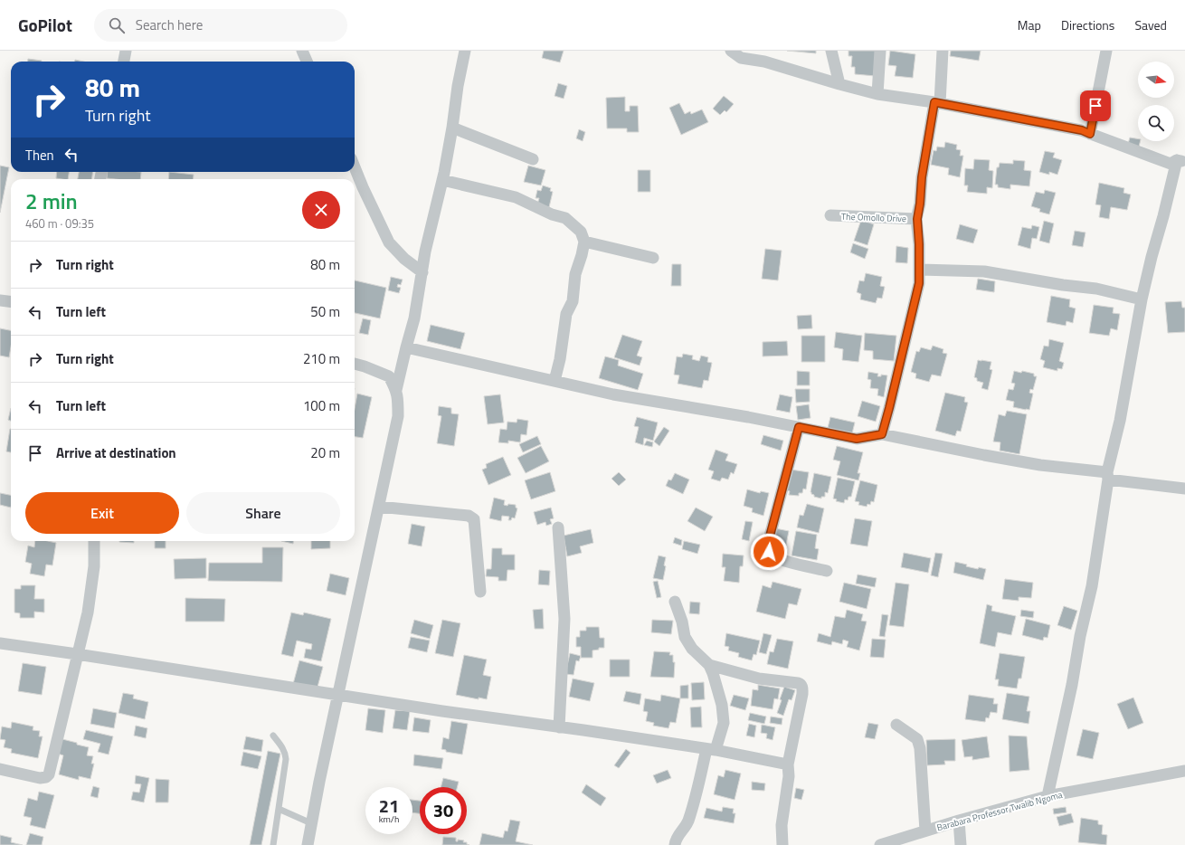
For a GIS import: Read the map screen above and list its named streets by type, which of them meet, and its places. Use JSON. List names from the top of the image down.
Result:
{
  "streets": {
    "street": ["The Omollo Drive", "Barabara Professor Twalib Ngoma"]
  },
  "north": "right",
  "page": {
    "header": "GoPilot",
    "search": "Search here",
    "nav": ["Map", "Directions", "Saved"],
    "turn": ["80 m", "Turn right"],
    "then": "Then",
    "heading": ["2 min", "460 m · 09:35"],
    "list": [
      {
        "name": "Turn right",
        "value": "80 m"
      },
      {
        "name": "Turn left",
        "value": "50 m"
      },
      {
        "name": "Turn right",
        "value": "210 m"
      },
      {
        "name": "Turn left",
        "value": "100 m"
      },
      {
        "name": "Arrive at destination",
        "value": "20 m"
      }
    ],
    "buttons": ["Exit", "Share"],
    "speed": "21 km/h",
    "limit": "30"
  }
}
